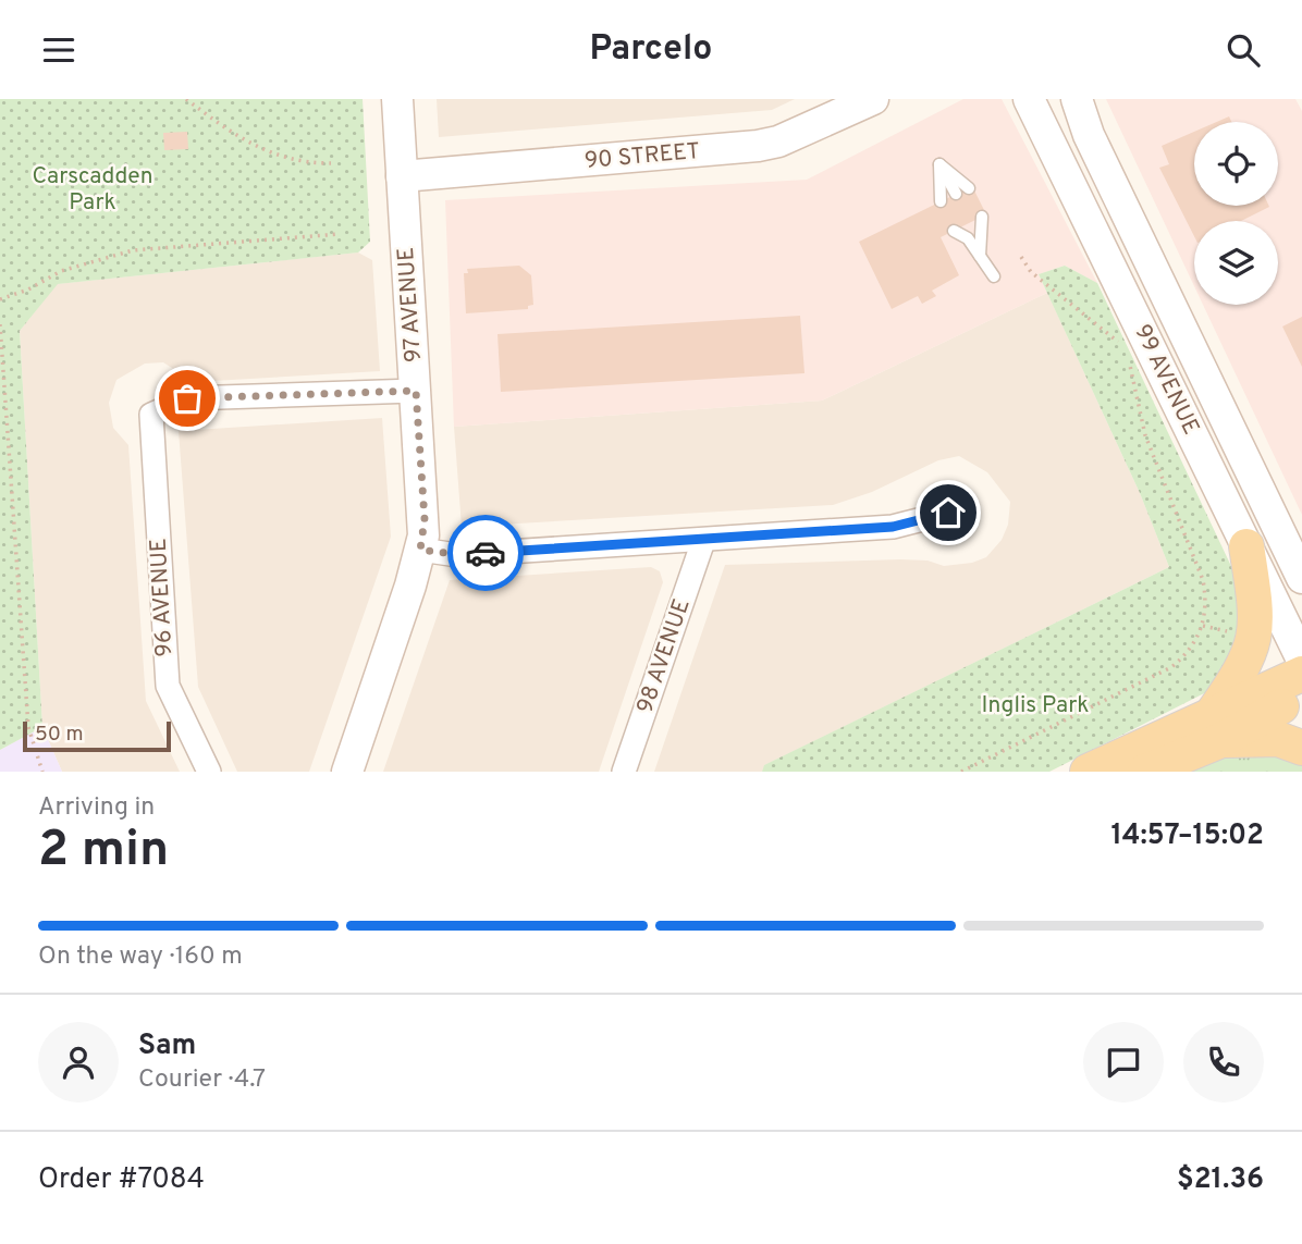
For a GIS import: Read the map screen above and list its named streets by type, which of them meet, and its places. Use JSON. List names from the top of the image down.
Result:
{
  "streets": {
    "street": [
      "90 STREET",
      "97 AVENUE",
      "99 AVENUE",
      "96 AVENUE",
      "98 AVENUE"
    ]
  },
  "crossings": [
    ["90 STREET", "97 AVENUE"],
    ["97 AVENUE", "96 AVENUE"]
  ],
  "parks": ["Carscadden Park", "Inglis Park"],
  "scale_bar": "50 m",
  "page": {
    "header": "Parcelo",
    "scale": "50 m",
    "heading": ["2 min", "Arriving in", "14:57–15:02"],
    "panel": [
      "Sam",
      "Courier · 4.7",
      "Order #7084",
      "$21.36"
    ],
    "bar": "On the way · 160 m"
  }
}
